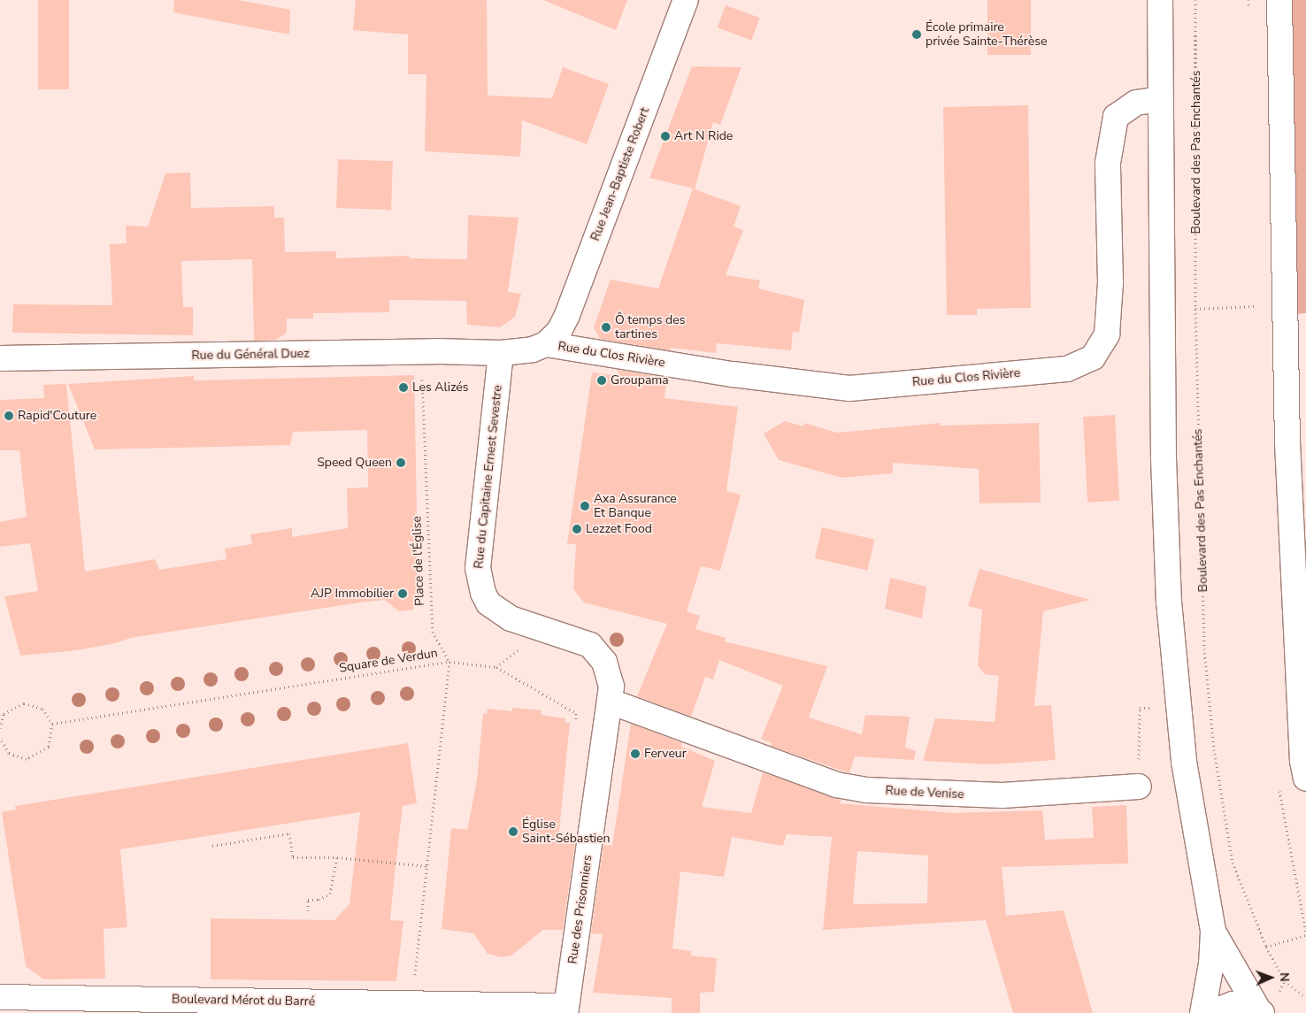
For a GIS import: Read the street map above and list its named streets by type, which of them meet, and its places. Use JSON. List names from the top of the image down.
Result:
{
  "streets": {
    "street": [
      "Rue Jean-Baptiste Robert",
      "Rue du Général Duez",
      "Rue du Clos Rivière",
      "Rue du Capitaine Ernest Sevestre",
      "Rue de Venise",
      "Rue des Prisonniers",
      "Boulevard Mérot du Barré"
    ],
    "path": ["Boulevard des Pas Enchantés", "Place de l'Église", "Square de Verdun"]
  },
  "crossings": [
    ["Rue Jean-Baptiste Robert", "Rue du Clos Rivière"],
    ["Rue du Général Duez", "Rue du Capitaine Ernest Sevestre"],
    ["Rue du Général Duez", "Place de l'Église"],
    ["Rue du Capitaine Ernest Sevestre", "Rue de Venise"],
    ["Rue du Capitaine Ernest Sevestre", "Rue des Prisonniers"],
    ["Place de l'Église", "Square de Verdun"],
    ["Rue de Venise", "Rue des Prisonniers"],
    ["Rue des Prisonniers", "Boulevard Mérot du Barré"]
  ],
  "places": [
    "École primaire privée Sainte-Thérèse",
    "Art N Ride",
    "Ô temps des tartines",
    "Groupama",
    "Les Alizés",
    "Rapid'Couture",
    "Speed Queen",
    "Axa Assurance Et Banque",
    "Lezzet Food",
    "AJP Immobilier",
    "Ferveur",
    "Église Saint-Sébastien"
  ],
  "north": "right"
}
